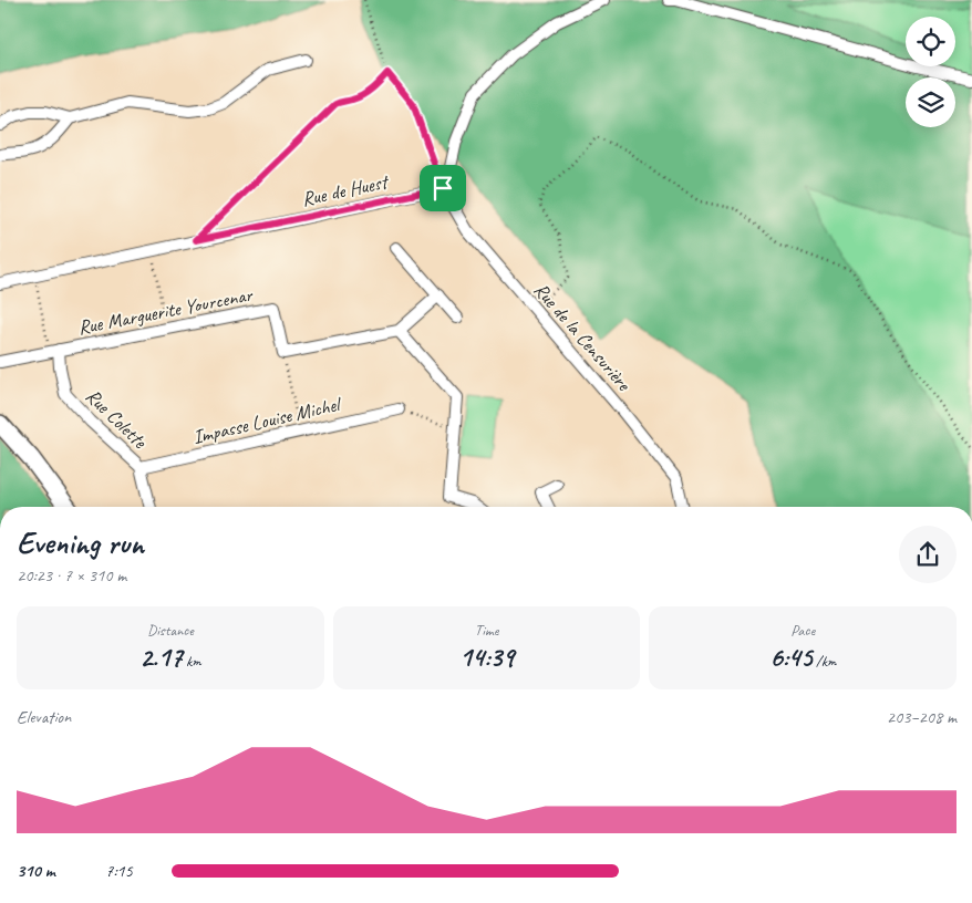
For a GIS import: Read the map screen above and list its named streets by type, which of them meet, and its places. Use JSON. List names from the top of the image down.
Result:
{
  "streets": {
    "street": [
      "Rue de Huest",
      "Rue Marguerite Yourcenar",
      "Rue de la Censurière",
      "Rue Colette",
      "Impasse Louise Michel"
    ]
  },
  "crossings": [
    ["Rue de Huest", "Rue de la Censurière"],
    ["Rue Marguerite Yourcenar", "Rue Colette"],
    ["Rue Colette", "Impasse Louise Michel"]
  ],
  "page": {
    "heading": ["Evening run", "20:23 · 7 × 310 m"],
    "stats": [
      ["Distance", "2.17 km"],
      ["Time", "14:39"],
      ["Pace", "6:45 /km"]
    ],
    "chart": ["Elevation", "203–208 m"],
    "list": [
      {
        "name": "310 m",
        "note": "7:15"
      }
    ]
  }
}
